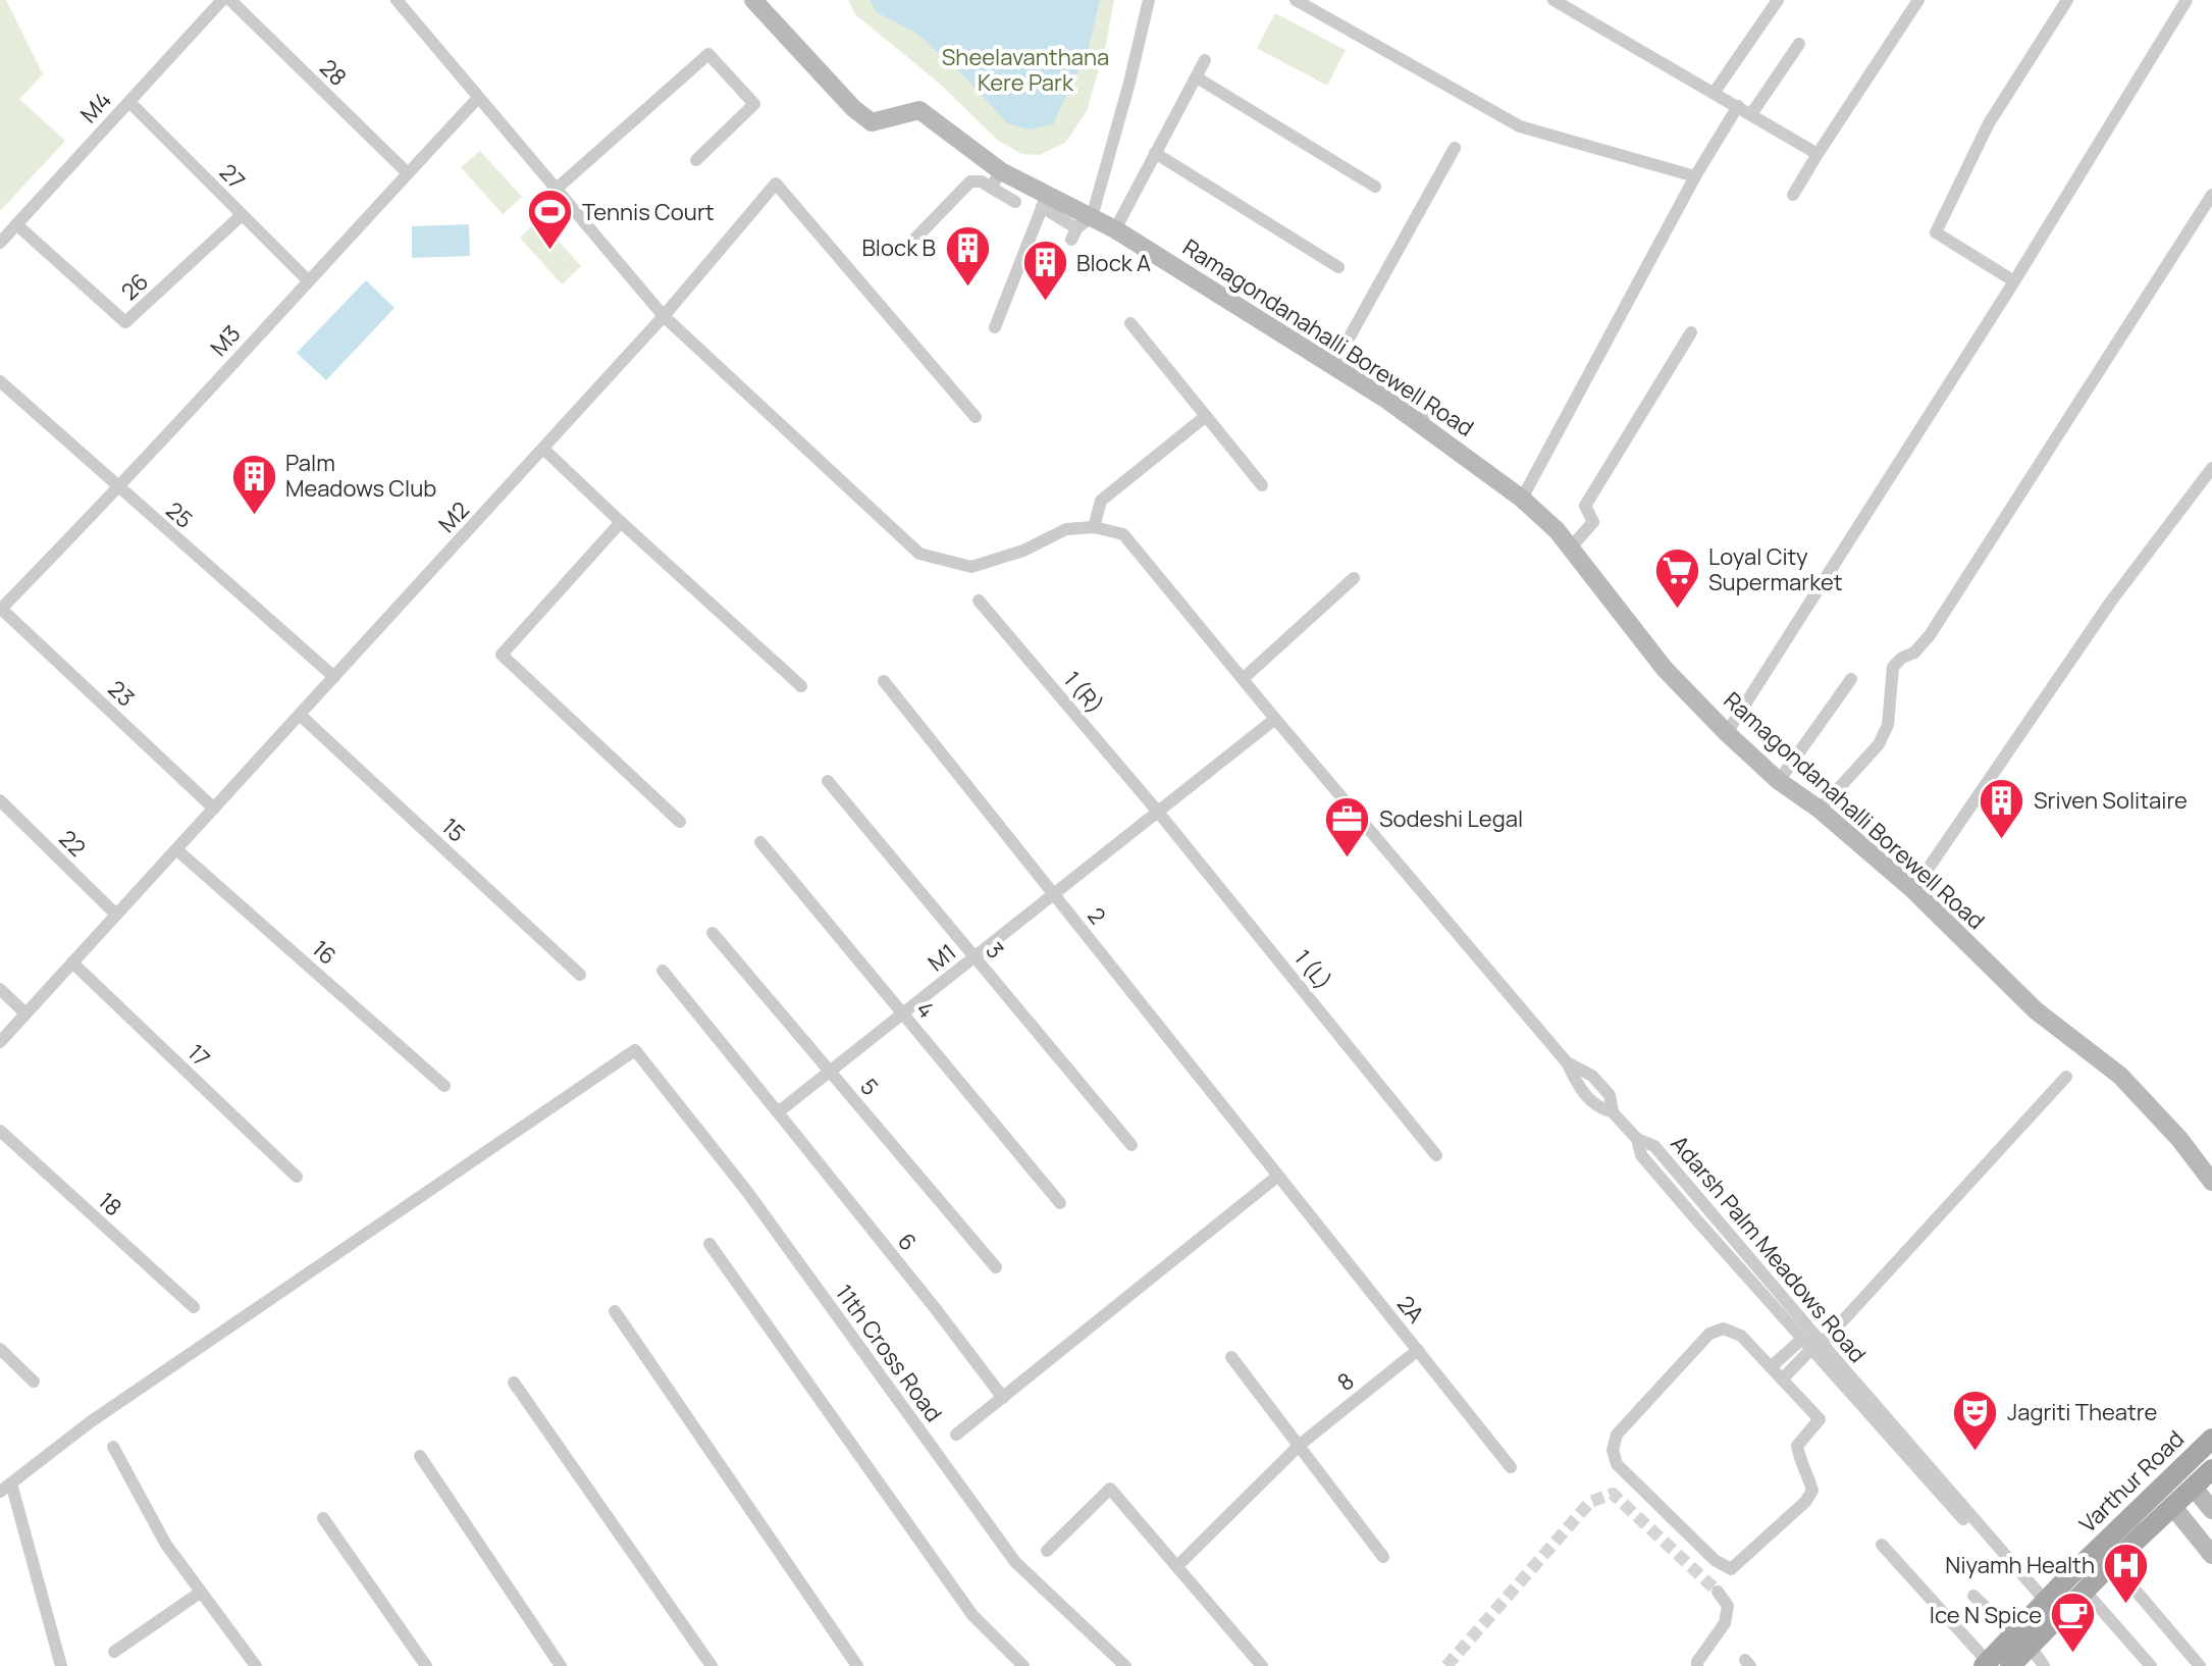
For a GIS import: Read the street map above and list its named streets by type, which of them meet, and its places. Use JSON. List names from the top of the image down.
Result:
{
  "streets": {
    "main road": ["Varthur Road"],
    "street": [
      "28",
      "M4",
      "27",
      "26",
      "Ramagondanahalli Borewell Road",
      "M3",
      "25",
      "M2",
      "1 (R)",
      "23",
      "15",
      "22",
      "2",
      "3",
      "16",
      "M1",
      "1 (L)",
      "4",
      "17",
      "5",
      "18",
      "6",
      "Adarsh Palm Meadows Road",
      "2A",
      "11th Cross Road",
      "8"
    ]
  },
  "crossings": [
    ["28", "M3"],
    ["M4", "27"],
    ["M4", "26"],
    ["27", "26"],
    ["27", "M3"],
    ["M3", "25"],
    ["M3", "23"],
    ["25", "M2"],
    ["M2", "23"],
    ["M2", "15"],
    ["M2", "22"],
    ["M2", "16"],
    ["M2", "17"],
    ["1 (R)", "M1"],
    ["1 (R)", "1 (L)"],
    ["2", "M1"],
    ["2", "2A"],
    ["3", "M1"],
    ["M1", "1 (L)"],
    ["M1", "4"],
    ["M1", "5"],
    ["M1", "6"],
    ["Adarsh Palm Meadows Road", "Varthur Road"],
    ["2A", "8"]
  ],
  "parks": ["Sheelavanthana Kere Park"],
  "places": {
    "sports": ["Tennis Court"],
    "building": [
      "Block B",
      "Block A",
      "Palm Meadows Club",
      "Sriven Solitaire"
    ],
    "supermarket": ["Loyal City Supermarket"],
    "office": ["Sodeshi Legal"],
    "theatre": ["Jagriti Theatre"],
    "hospital": ["Niyamh Health"],
    "cafe": ["Ice N Spice"]
  }
}
